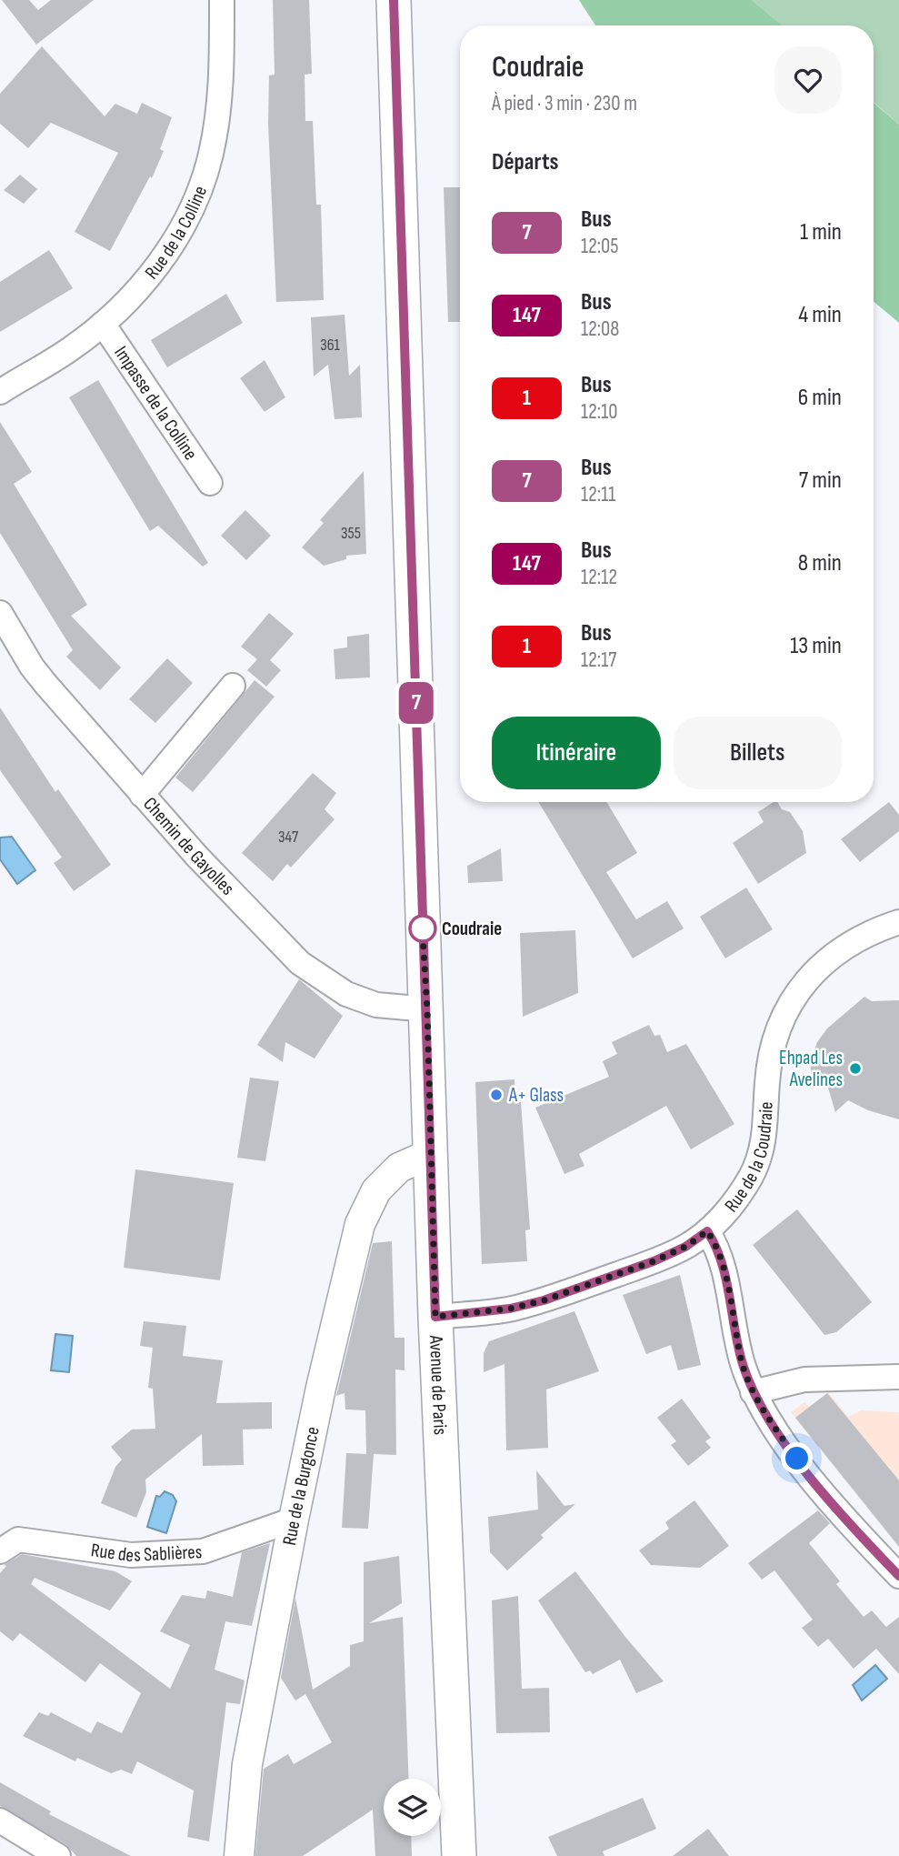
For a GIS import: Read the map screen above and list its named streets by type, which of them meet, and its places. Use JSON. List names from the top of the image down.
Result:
{
  "streets": {
    "main road": ["Avenue de Paris"],
    "street": [
      "Rue de la Colline",
      "Impasse de la Colline",
      "Chemin de Gayolles",
      "Rue de la Coudraie",
      "Rue de la Burgonce",
      "Rue des Sablières"
    ]
  },
  "crossings": [
    ["Rue de la Colline", "Impasse de la Colline"],
    ["Chemin de Gayolles", "Avenue de Paris"],
    ["Rue de la Coudraie", "Avenue de Paris"],
    ["Avenue de Paris", "Rue de la Burgonce"],
    ["Rue de la Burgonce", "Rue des Sablières"]
  ],
  "places": ["Coudraie", "Ehpad Les Avelines", "A+ Glass"],
  "lines": ["bus line 7"],
  "house_numbers": ["361", "355", "347"],
  "page": {
    "on_map": "7",
    "heading": [
      ["Coudraie", "À pied · 3 min · 230 m"],
      "Départs"
    ],
    "list": [
      {
        "mark": "7",
        "name": "Bus",
        "note": "12:05",
        "value": "1 min"
      },
      {
        "mark": "147",
        "name": "Bus",
        "note": "12:08",
        "value": "4 min"
      },
      {
        "mark": "1",
        "name": "Bus",
        "note": "12:10",
        "value": "6 min"
      },
      {
        "mark": "7",
        "name": "Bus",
        "note": "12:11",
        "value": "7 min"
      },
      {
        "mark": "147",
        "name": "Bus",
        "note": "12:12",
        "value": "8 min"
      },
      {
        "mark": "1",
        "name": "Bus",
        "note": "12:17",
        "value": "13 min"
      }
    ],
    "buttons": ["Itinéraire", "Billets"]
  }
}
